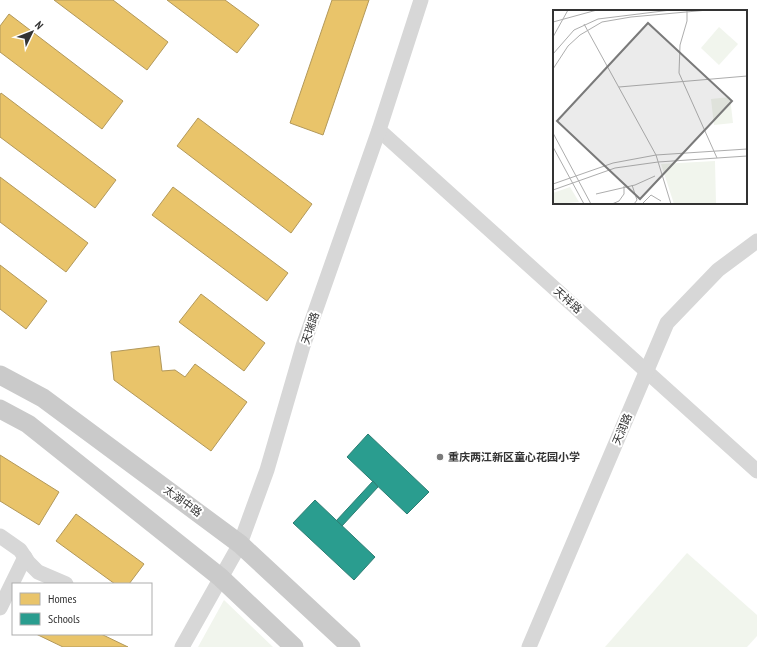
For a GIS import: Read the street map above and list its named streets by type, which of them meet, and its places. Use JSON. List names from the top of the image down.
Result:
{
  "streets": {
    "main road": ["太湖中路"],
    "street": ["天祥路", "天瑞路", "天润路"]
  },
  "crossings": [
    ["天祥路", "天瑞路"],
    ["天祥路", "天润路"],
    ["天瑞路", "太湖中路"]
  ],
  "places": ["重庆两江新区童心花园小学"],
  "legend": ["Homes", "Schools"],
  "north": "top right"
}
